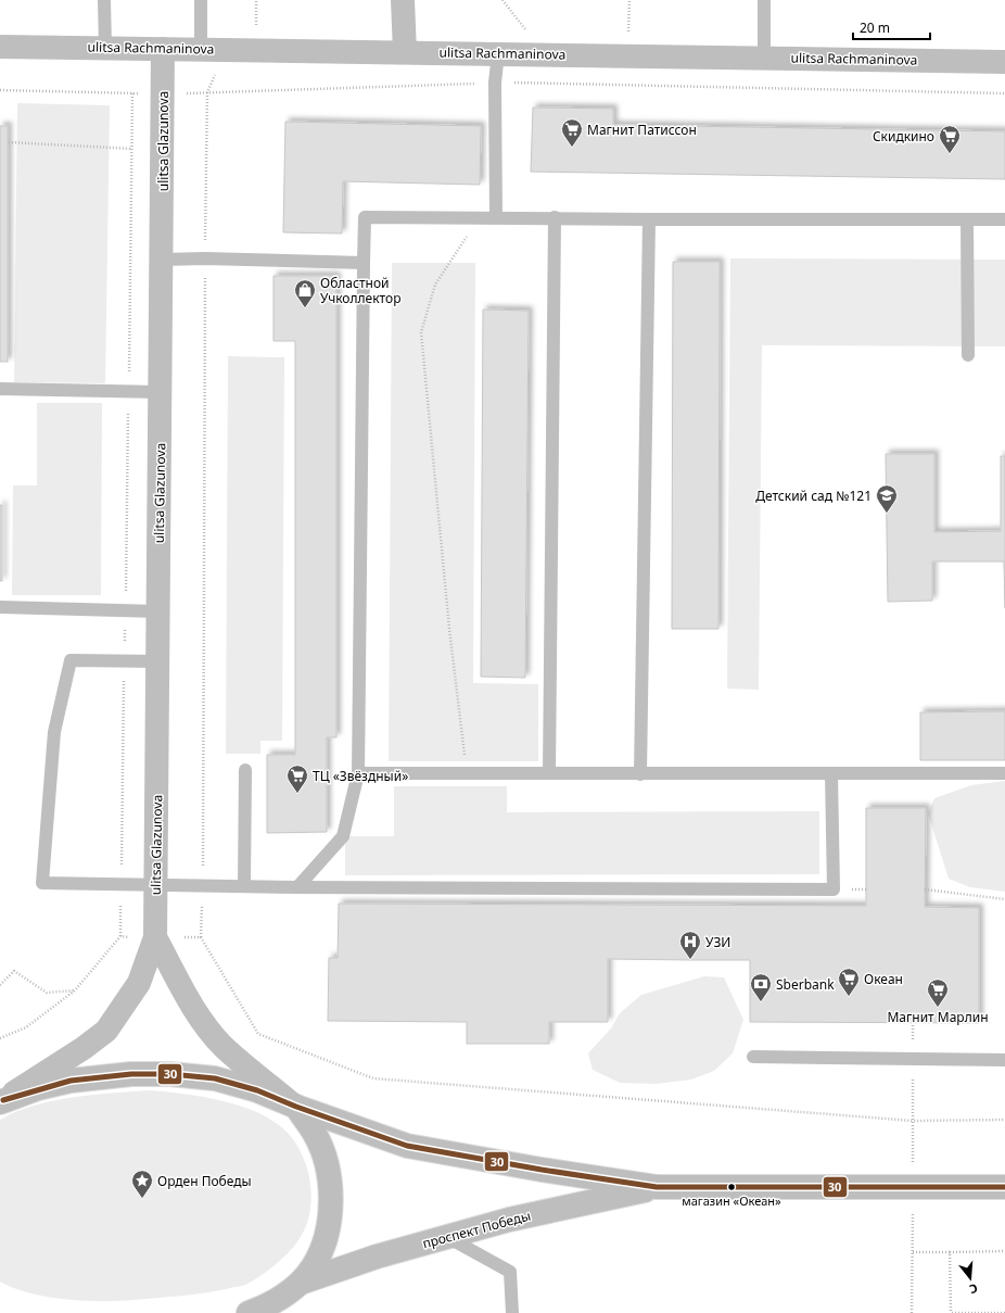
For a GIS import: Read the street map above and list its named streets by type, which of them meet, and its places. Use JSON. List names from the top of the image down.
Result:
{
  "streets": {
    "street": ["ulitsa Rachmaninova", "ulitsa Glazunova", "проспект Победы"]
  },
  "crossings": [
    ["ulitsa Rachmaninova", "ulitsa Glazunova"],
    ["ulitsa Glazunova", "проспект Победы"]
  ],
  "places": {
    "supermarket": [
      "Магнит Патиссон",
      "Скидкино",
      "ТЦ «Звёздный»",
      "Океан",
      "Магнит Марлин"
    ],
    "shop": ["Областной Учколлектор"],
    "school or university": ["Детский сад №121"],
    "hospital": ["УЗИ"],
    "bank": ["Sberbank"],
    "other": ["магазин «Океан»"],
    "place": ["Орден Победы"]
  },
  "lines": ["transit line 30"],
  "scale_bar": "20 m",
  "north": "bottom"
}
